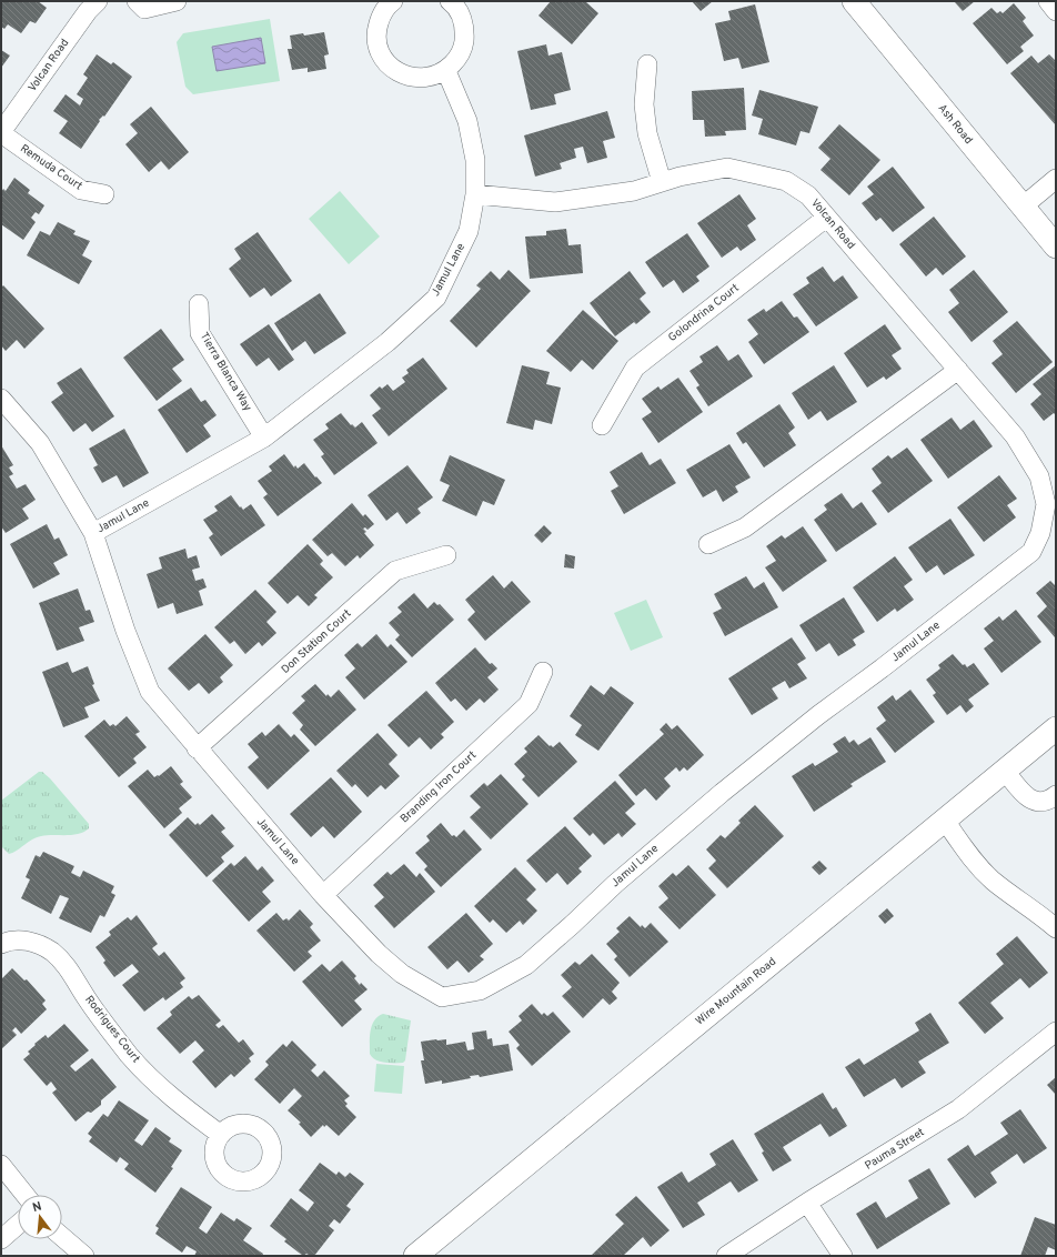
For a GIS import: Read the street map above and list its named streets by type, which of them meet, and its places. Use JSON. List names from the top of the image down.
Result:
{
  "streets": {
    "main road": ["Ash Road", "Wire Mountain Road"],
    "street": [
      "Volcan Road",
      "Remuda Court",
      "Jamul Lane",
      "Golondrina Court",
      "Tierra Blanca Way",
      "Don Station Court",
      "Branding Iron Court",
      "Rodrigues Court",
      "Pauma Street"
    ]
  },
  "crossings": [
    ["Volcan Road", "Remuda Court"],
    ["Volcan Road", "Jamul Lane"],
    ["Volcan Road", "Golondrina Court"],
    ["Jamul Lane", "Tierra Blanca Way"],
    ["Jamul Lane", "Don Station Court"],
    ["Jamul Lane", "Branding Iron Court"]
  ],
  "north": "top"
}
